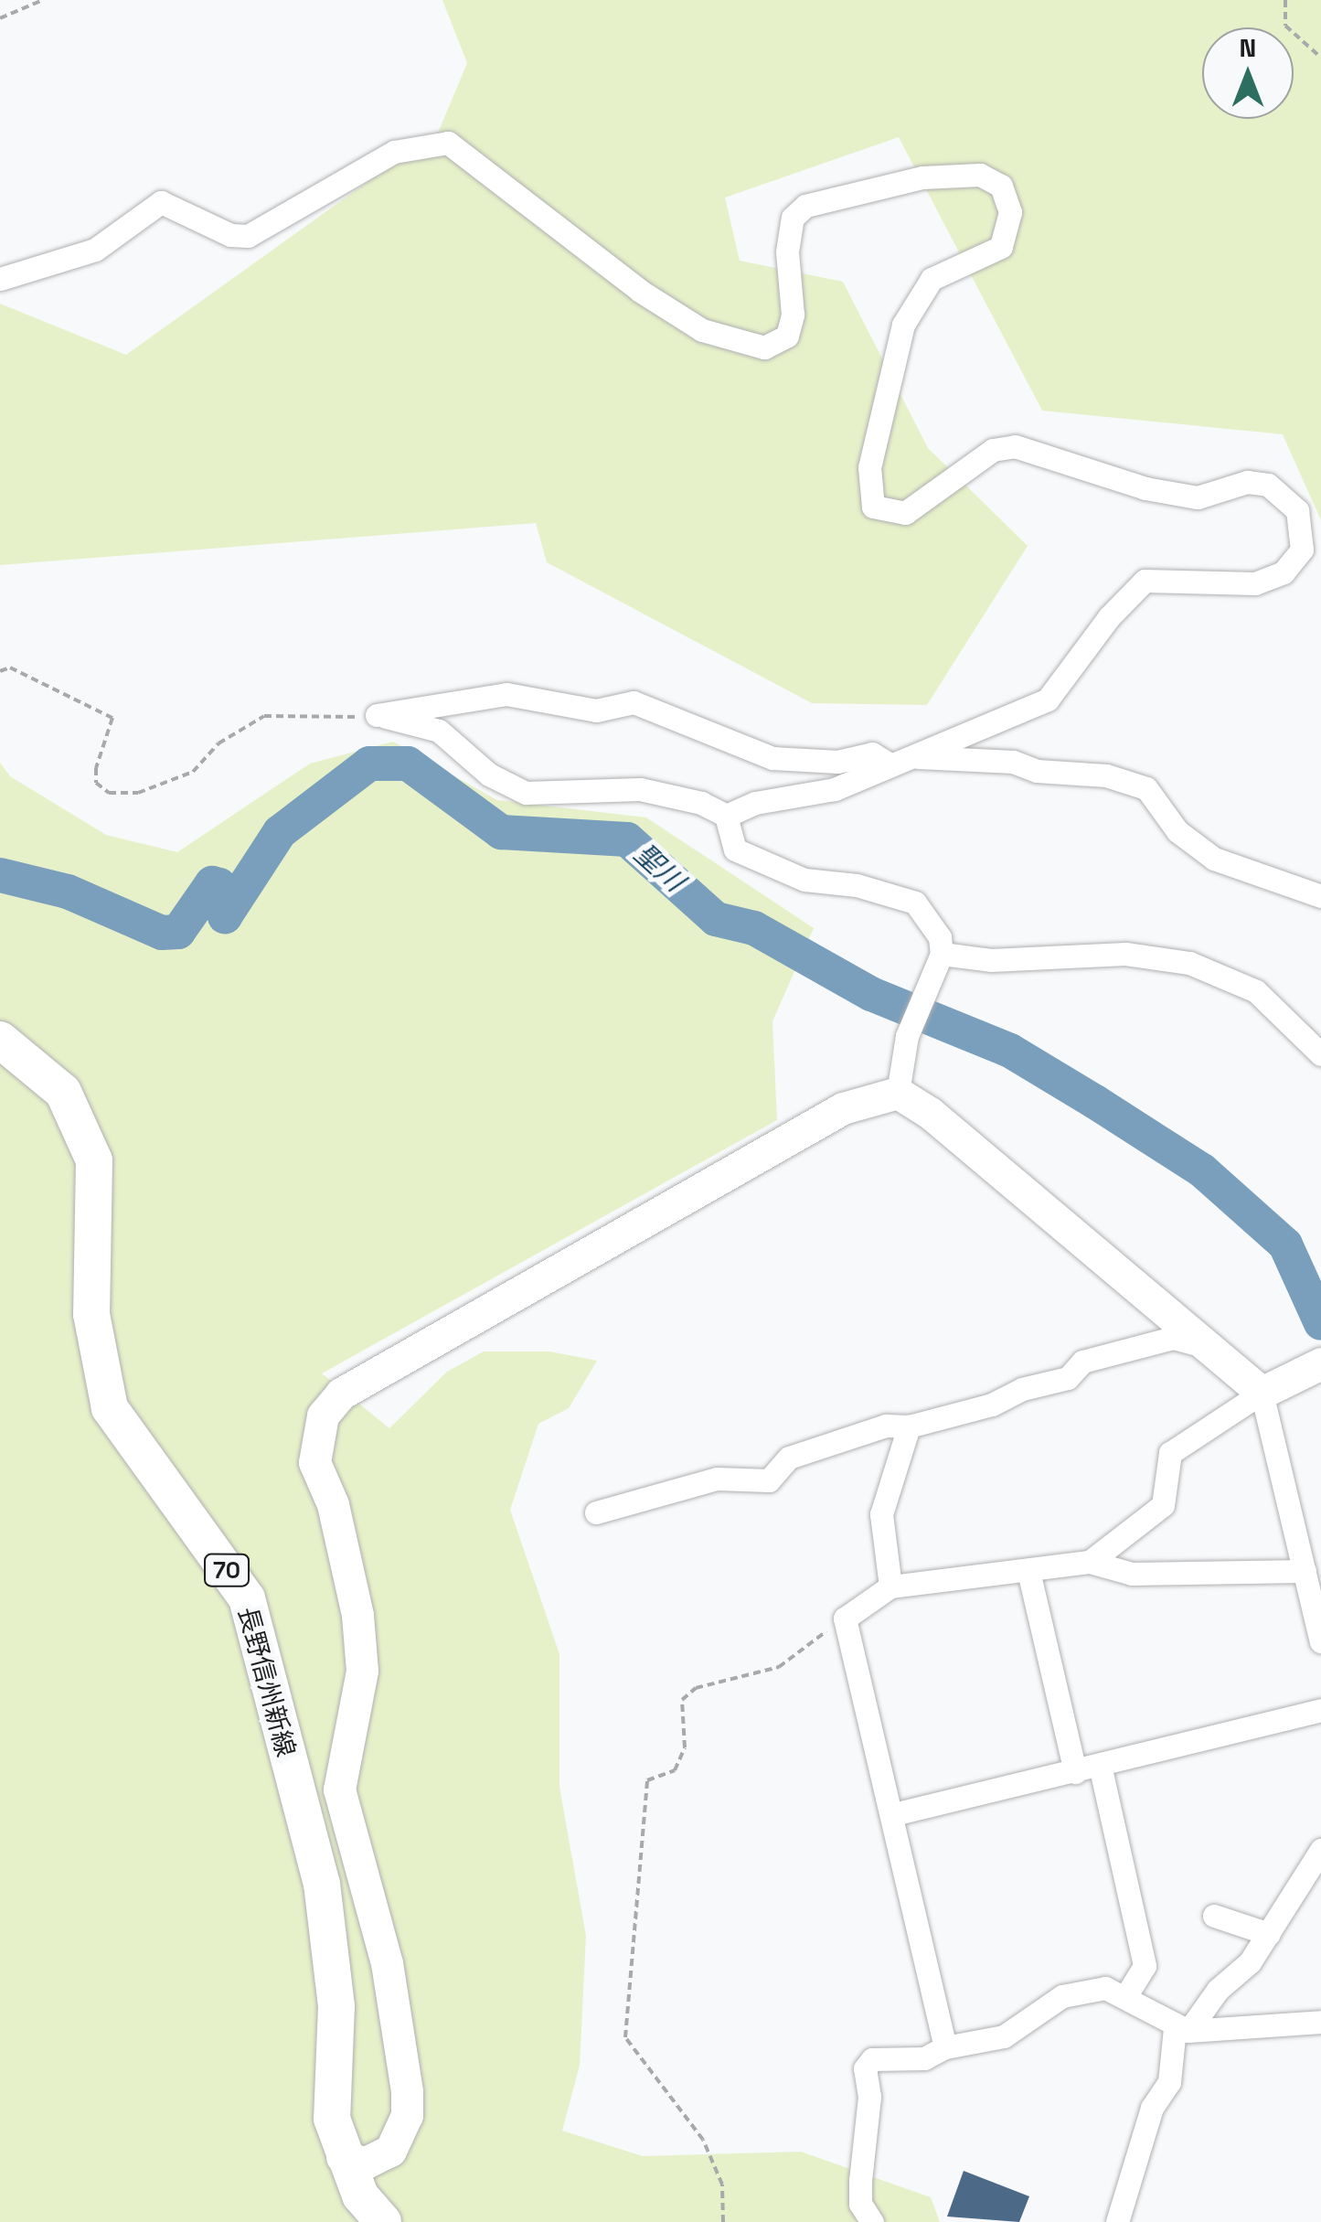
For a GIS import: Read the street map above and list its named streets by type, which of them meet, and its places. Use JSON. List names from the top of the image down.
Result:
{
  "streets": {
    "main road": ["70", "長野信州新線"]
  },
  "water": ["聖川"],
  "north": "top"
}
